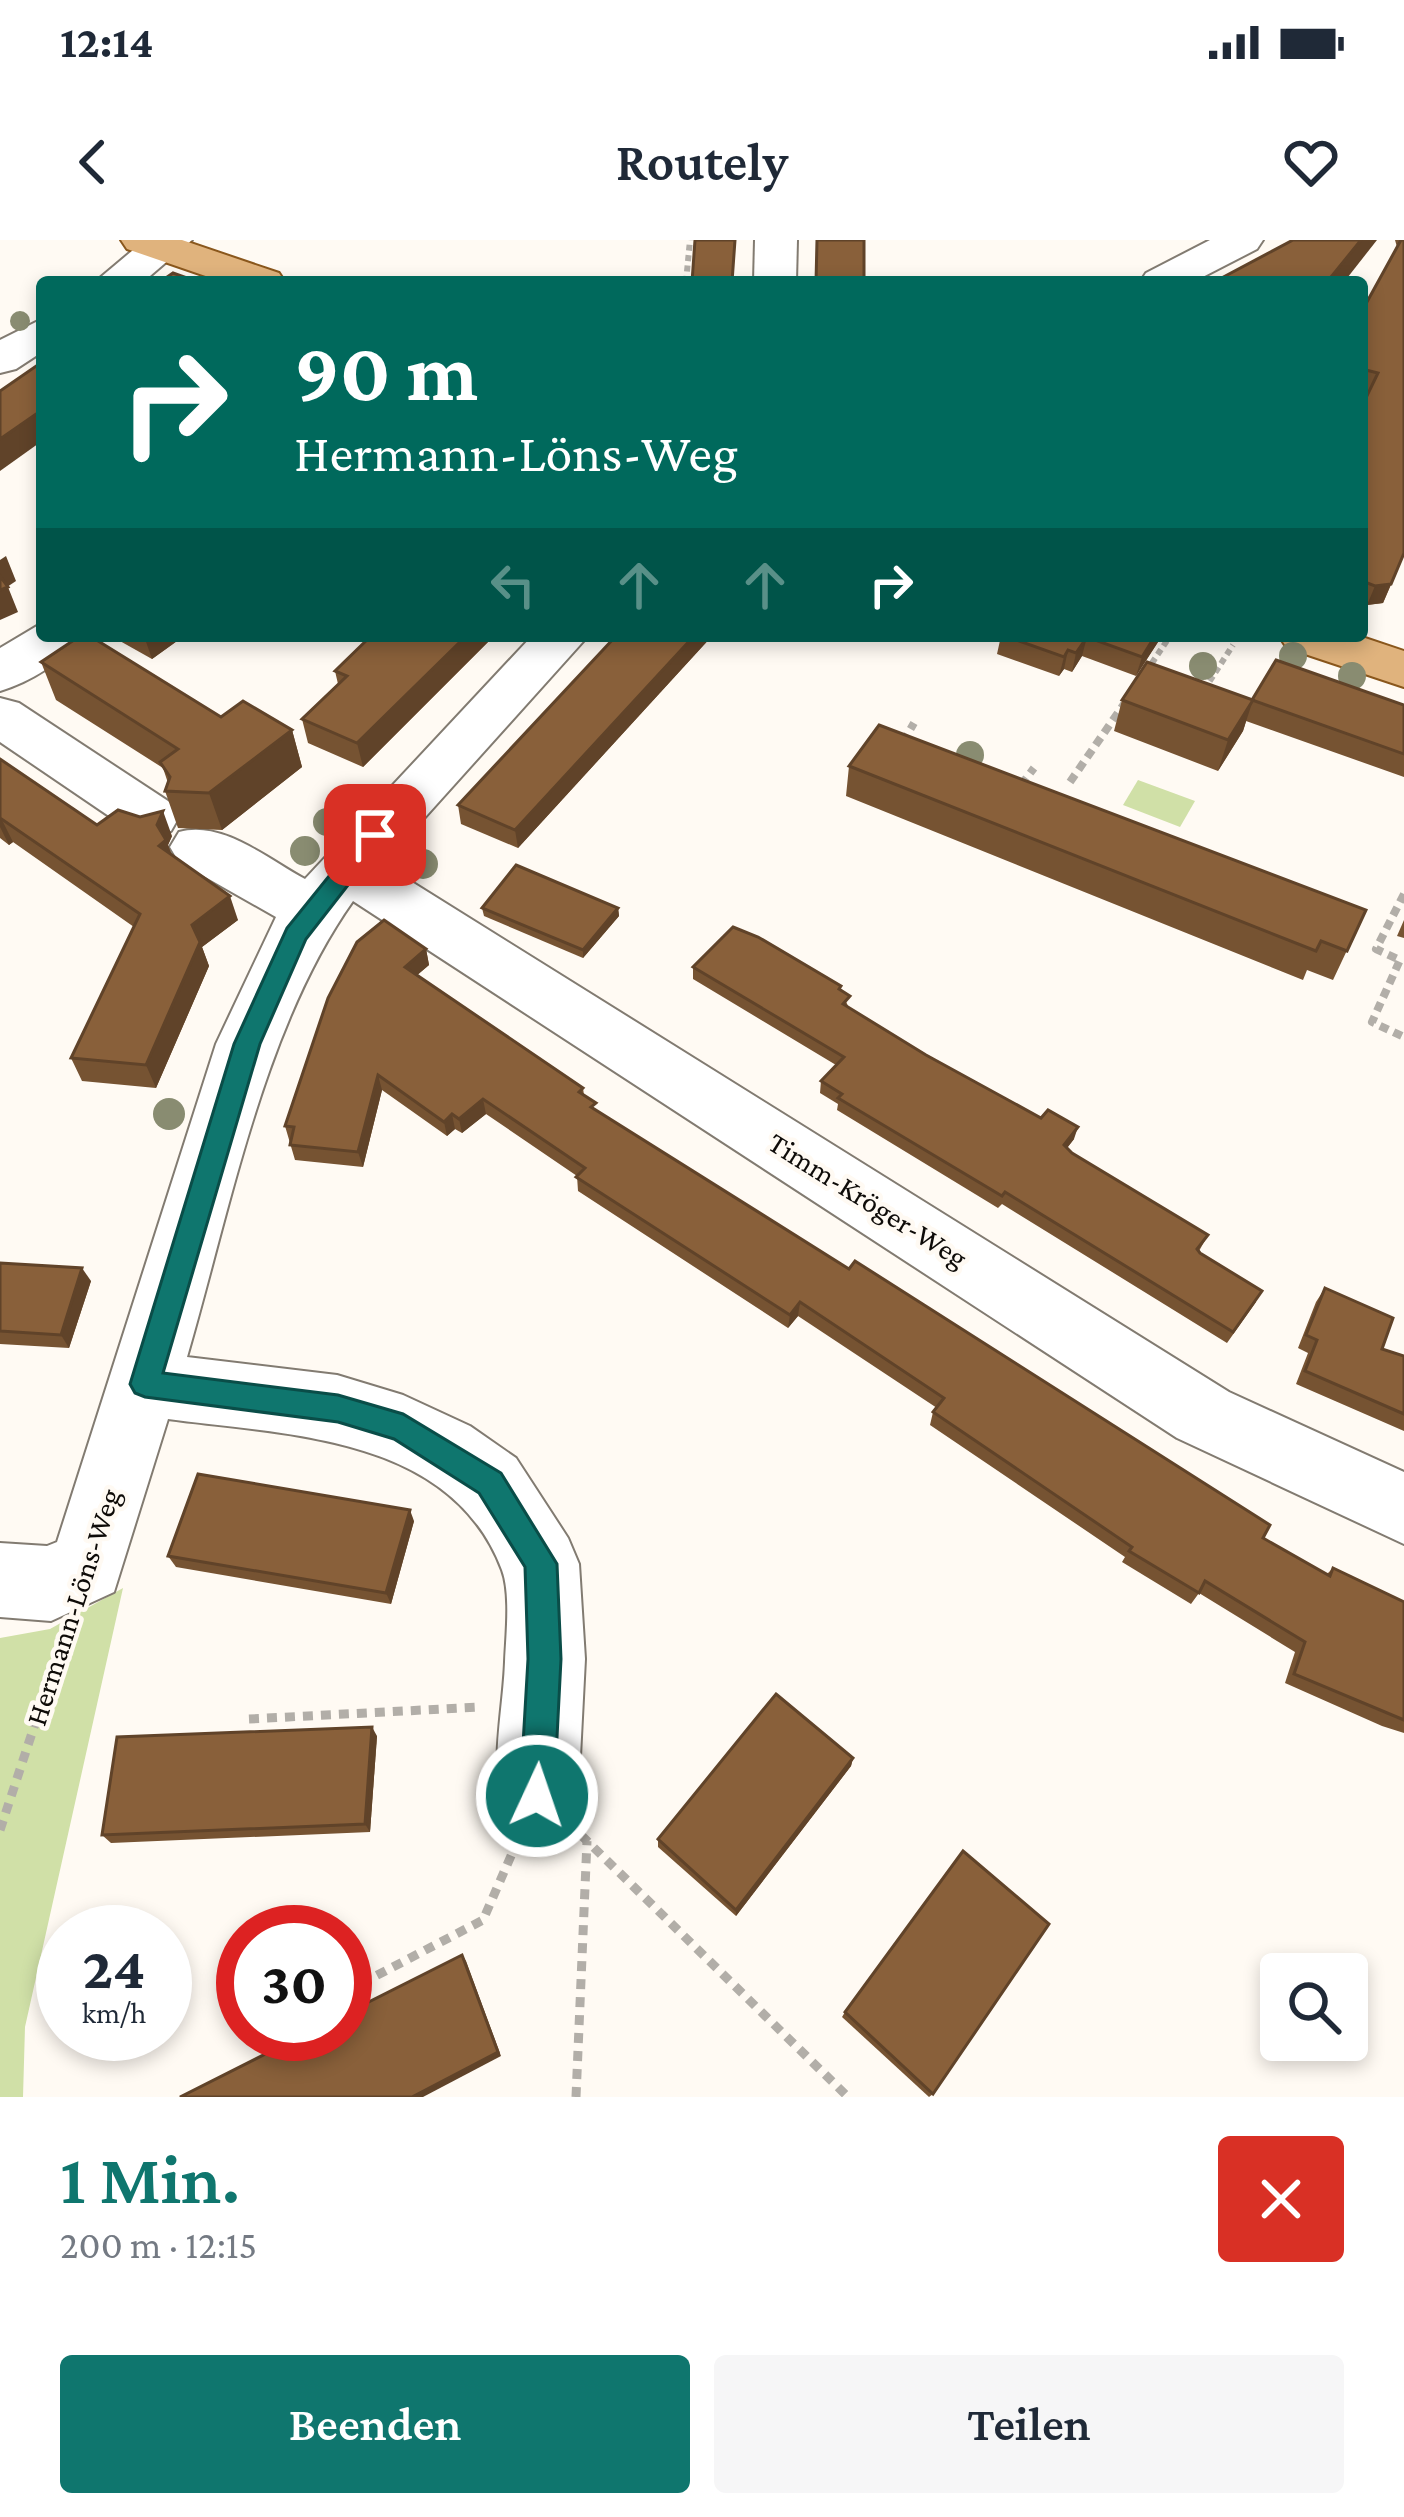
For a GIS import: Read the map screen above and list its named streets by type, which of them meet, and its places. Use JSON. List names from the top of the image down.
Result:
{
  "streets": {
    "street": ["Timm-Kröger-Weg", "Hermann-Löns-Weg"]
  },
  "crossings": [
    ["Timm-Kröger-Weg", "Hermann-Löns-Weg"]
  ],
  "page": {
    "status": "12:14",
    "header": "Routely",
    "turn": ["90 m", "Hermann-Löns-Weg"],
    "speed": "24 km/h",
    "limit": "30",
    "heading": ["1 Min.", "200 m · 12:15"],
    "buttons": ["Beenden", "Teilen"]
  }
}
